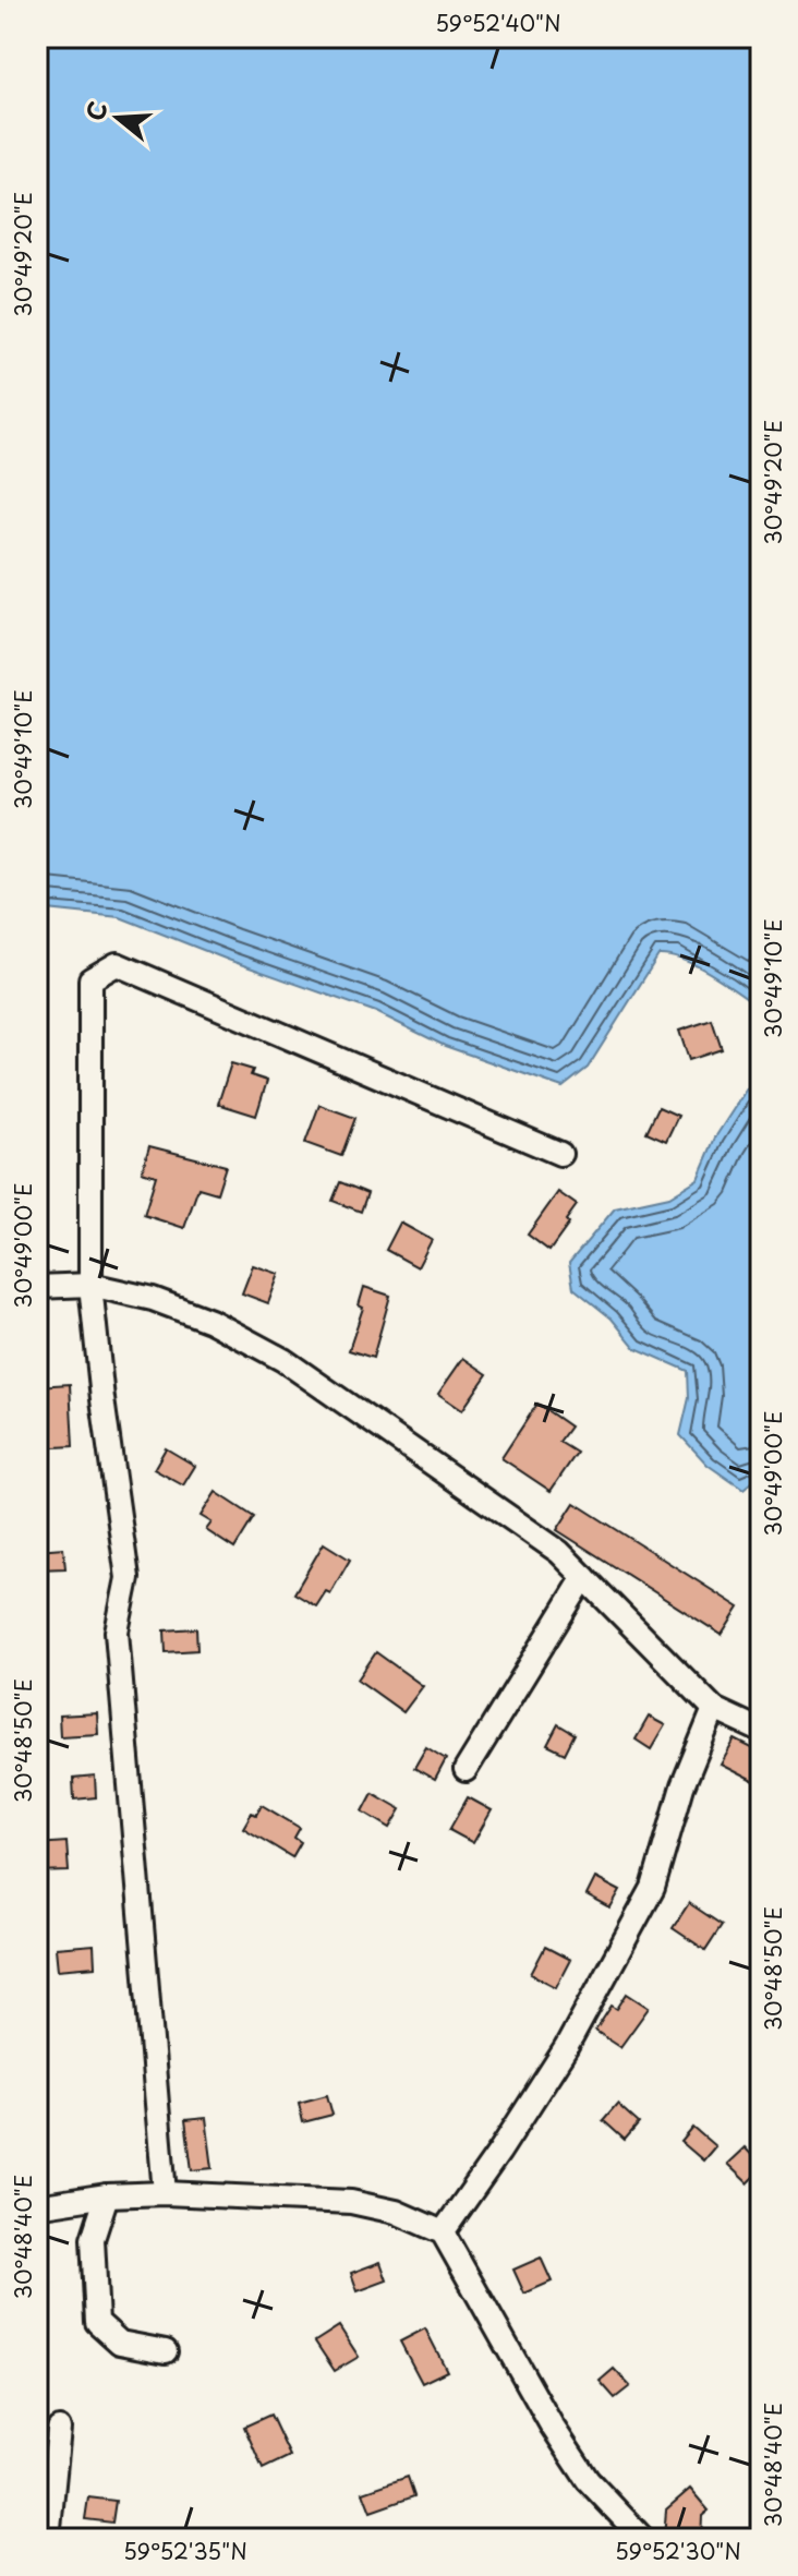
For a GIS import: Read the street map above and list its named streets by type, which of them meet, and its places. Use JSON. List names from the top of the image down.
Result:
{
  "north": "left",
  "coordinates": [
    "59°52'40\"N",
    "30°49'20\"E",
    "30°49'10\"E",
    "30°49'00\"E",
    "30°48'50\"E",
    "30°48'40\"E",
    "59°52'35\"N",
    "59°52'30\"N"
  ]
}
